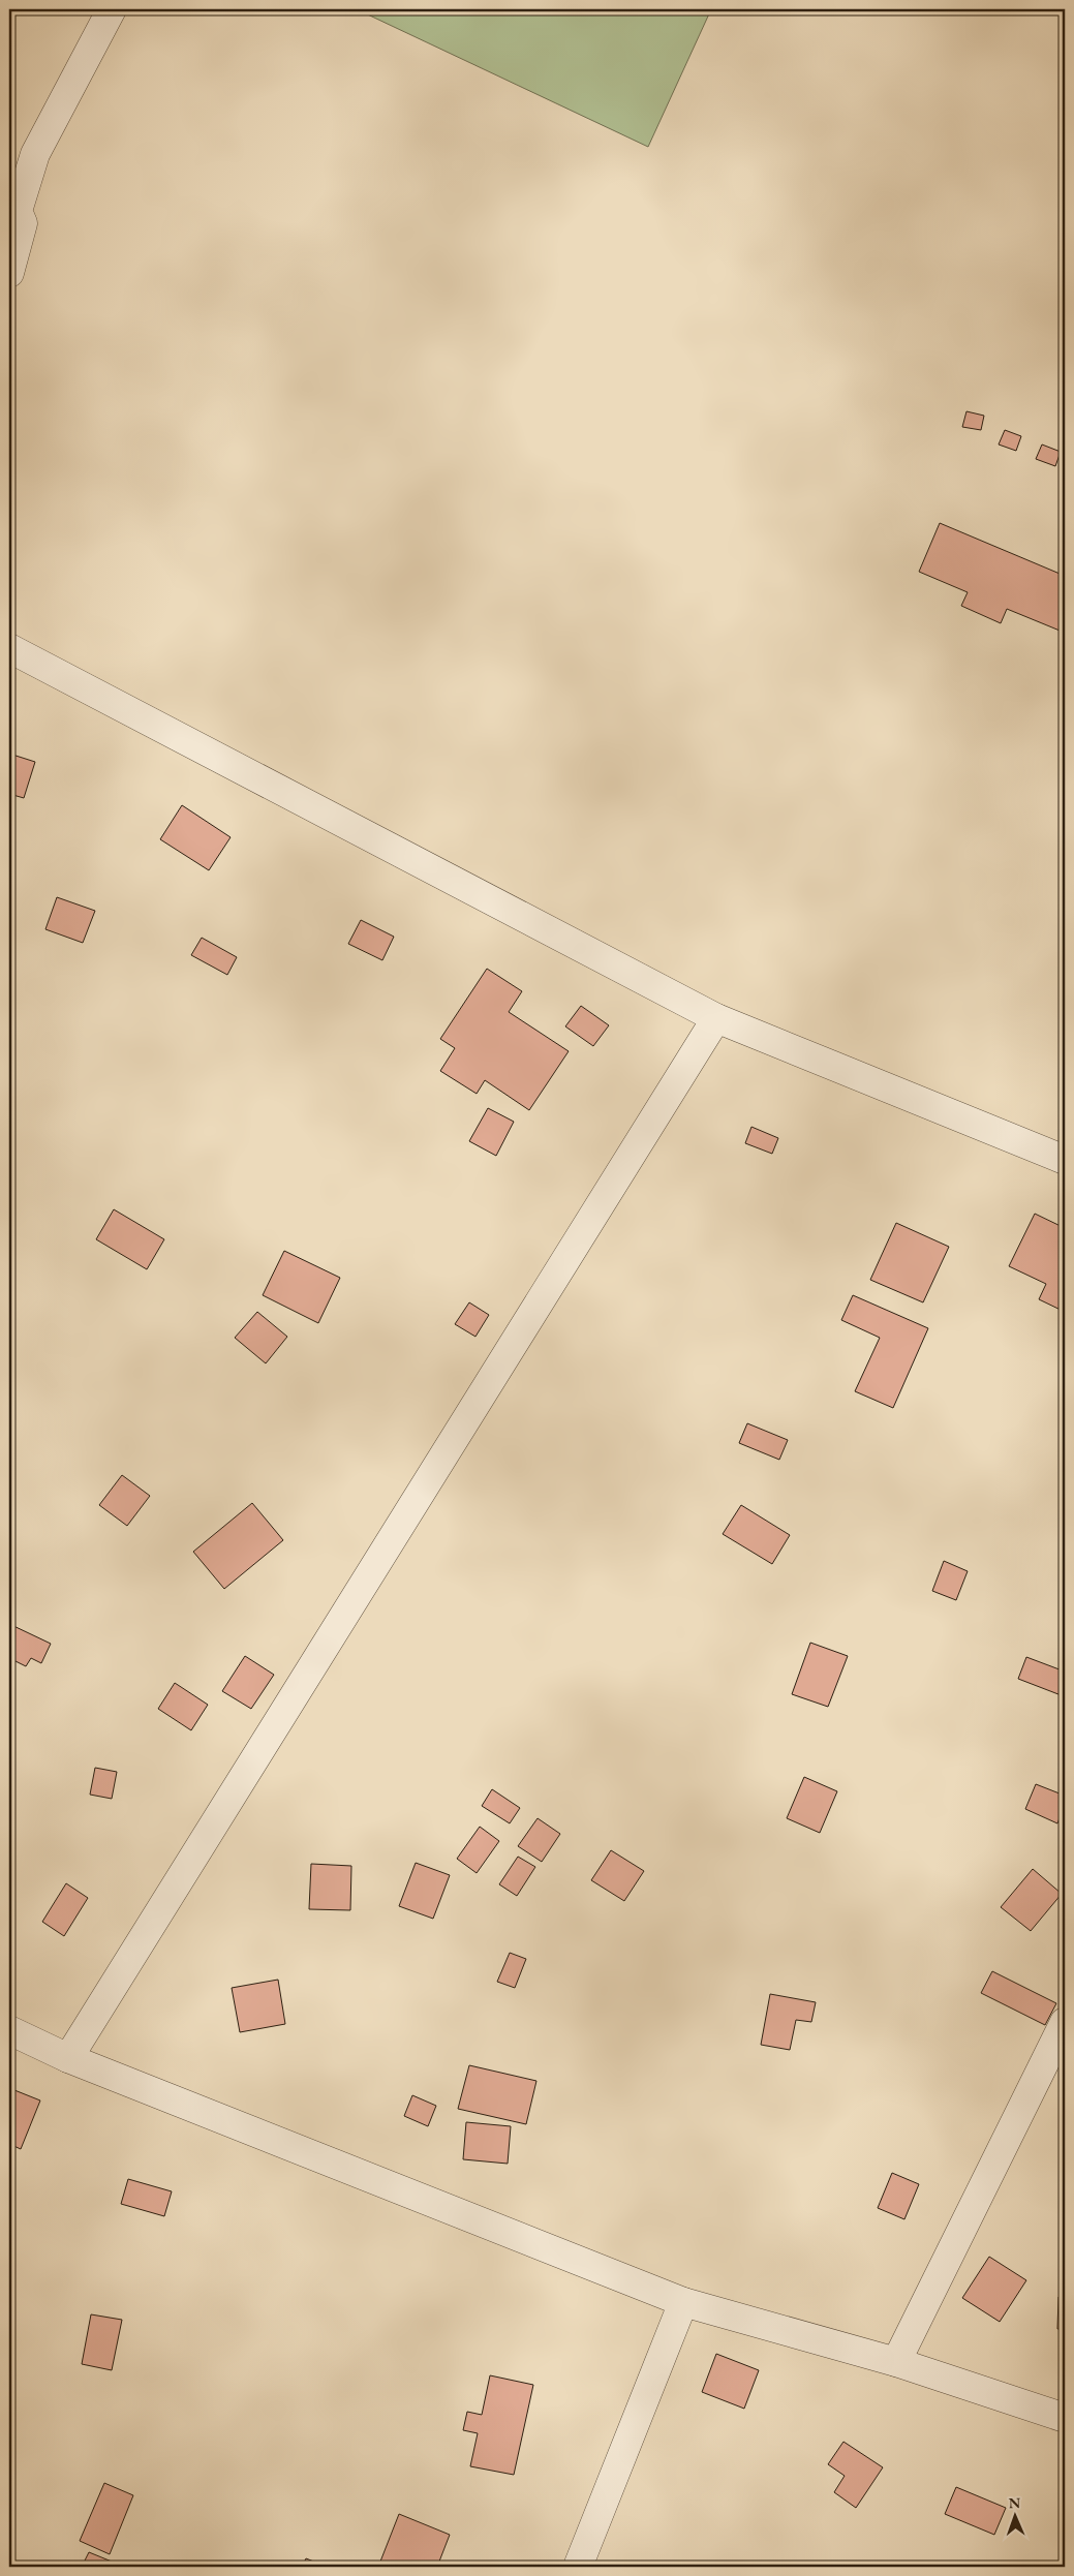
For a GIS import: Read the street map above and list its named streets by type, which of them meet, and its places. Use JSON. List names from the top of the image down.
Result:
{
  "north": "top"
}
